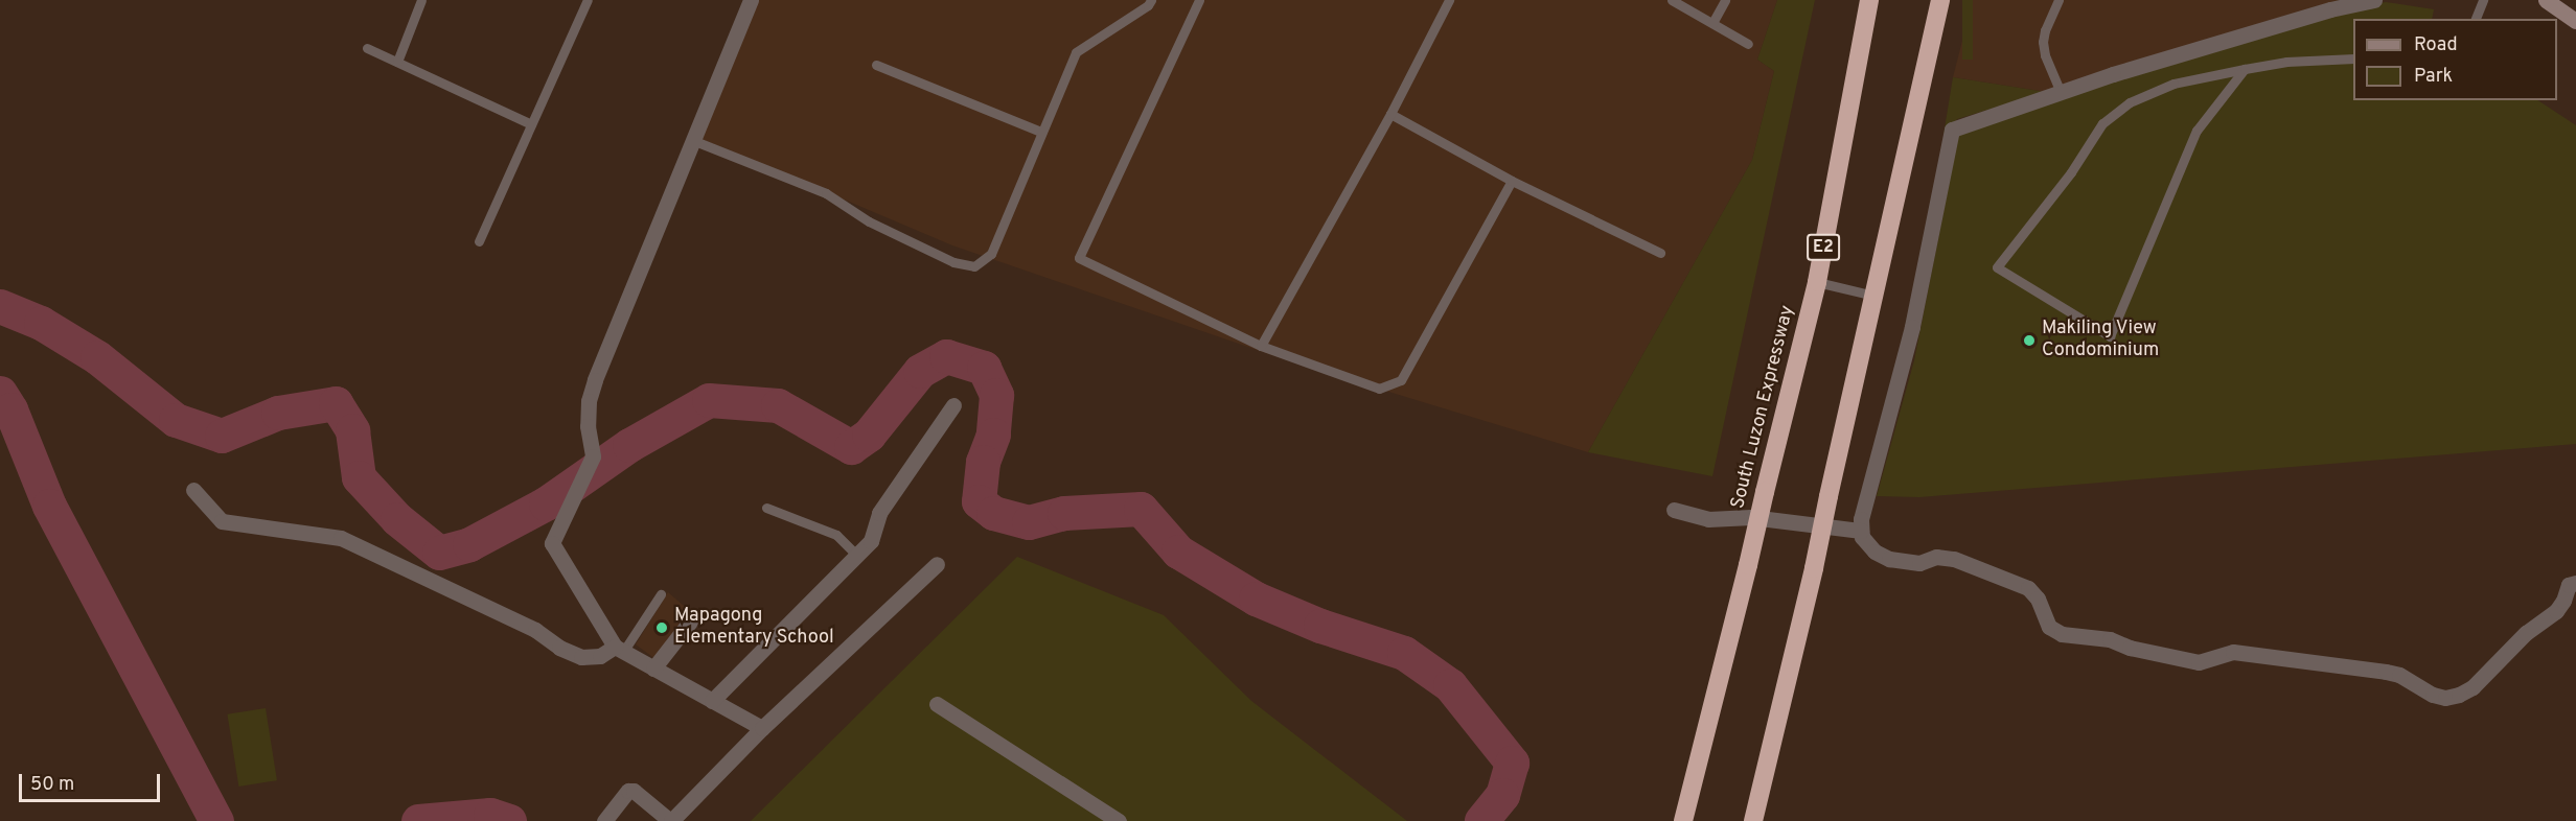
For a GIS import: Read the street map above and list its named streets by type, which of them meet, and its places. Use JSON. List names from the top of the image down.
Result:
{
  "streets": {
    "highway": ["E2", "South Luzon Expressway"]
  },
  "places": ["Makiling View Condominium", "Mapagong Elementary School"],
  "legend": ["Road", "Park"],
  "scale_bar": "50 m"
}
